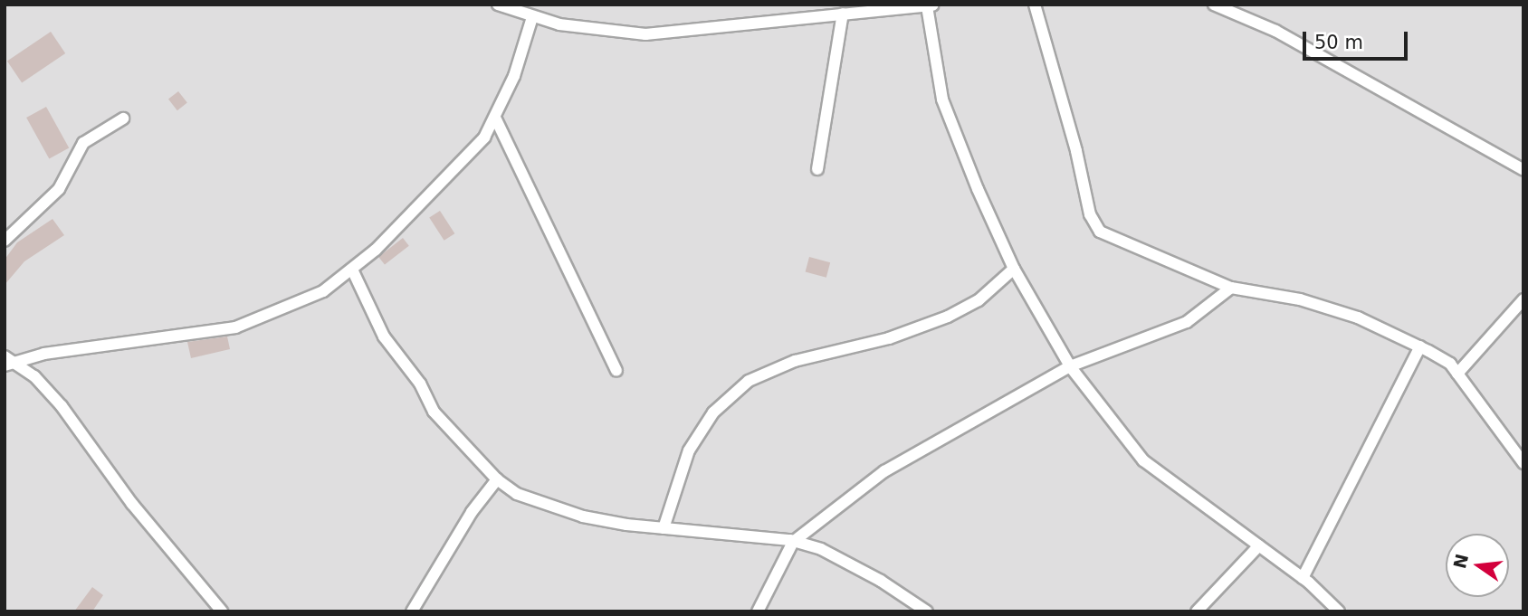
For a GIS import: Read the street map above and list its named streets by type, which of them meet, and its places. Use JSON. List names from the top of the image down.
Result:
{
  "scale_bar": "50 m",
  "north": "left"
}
